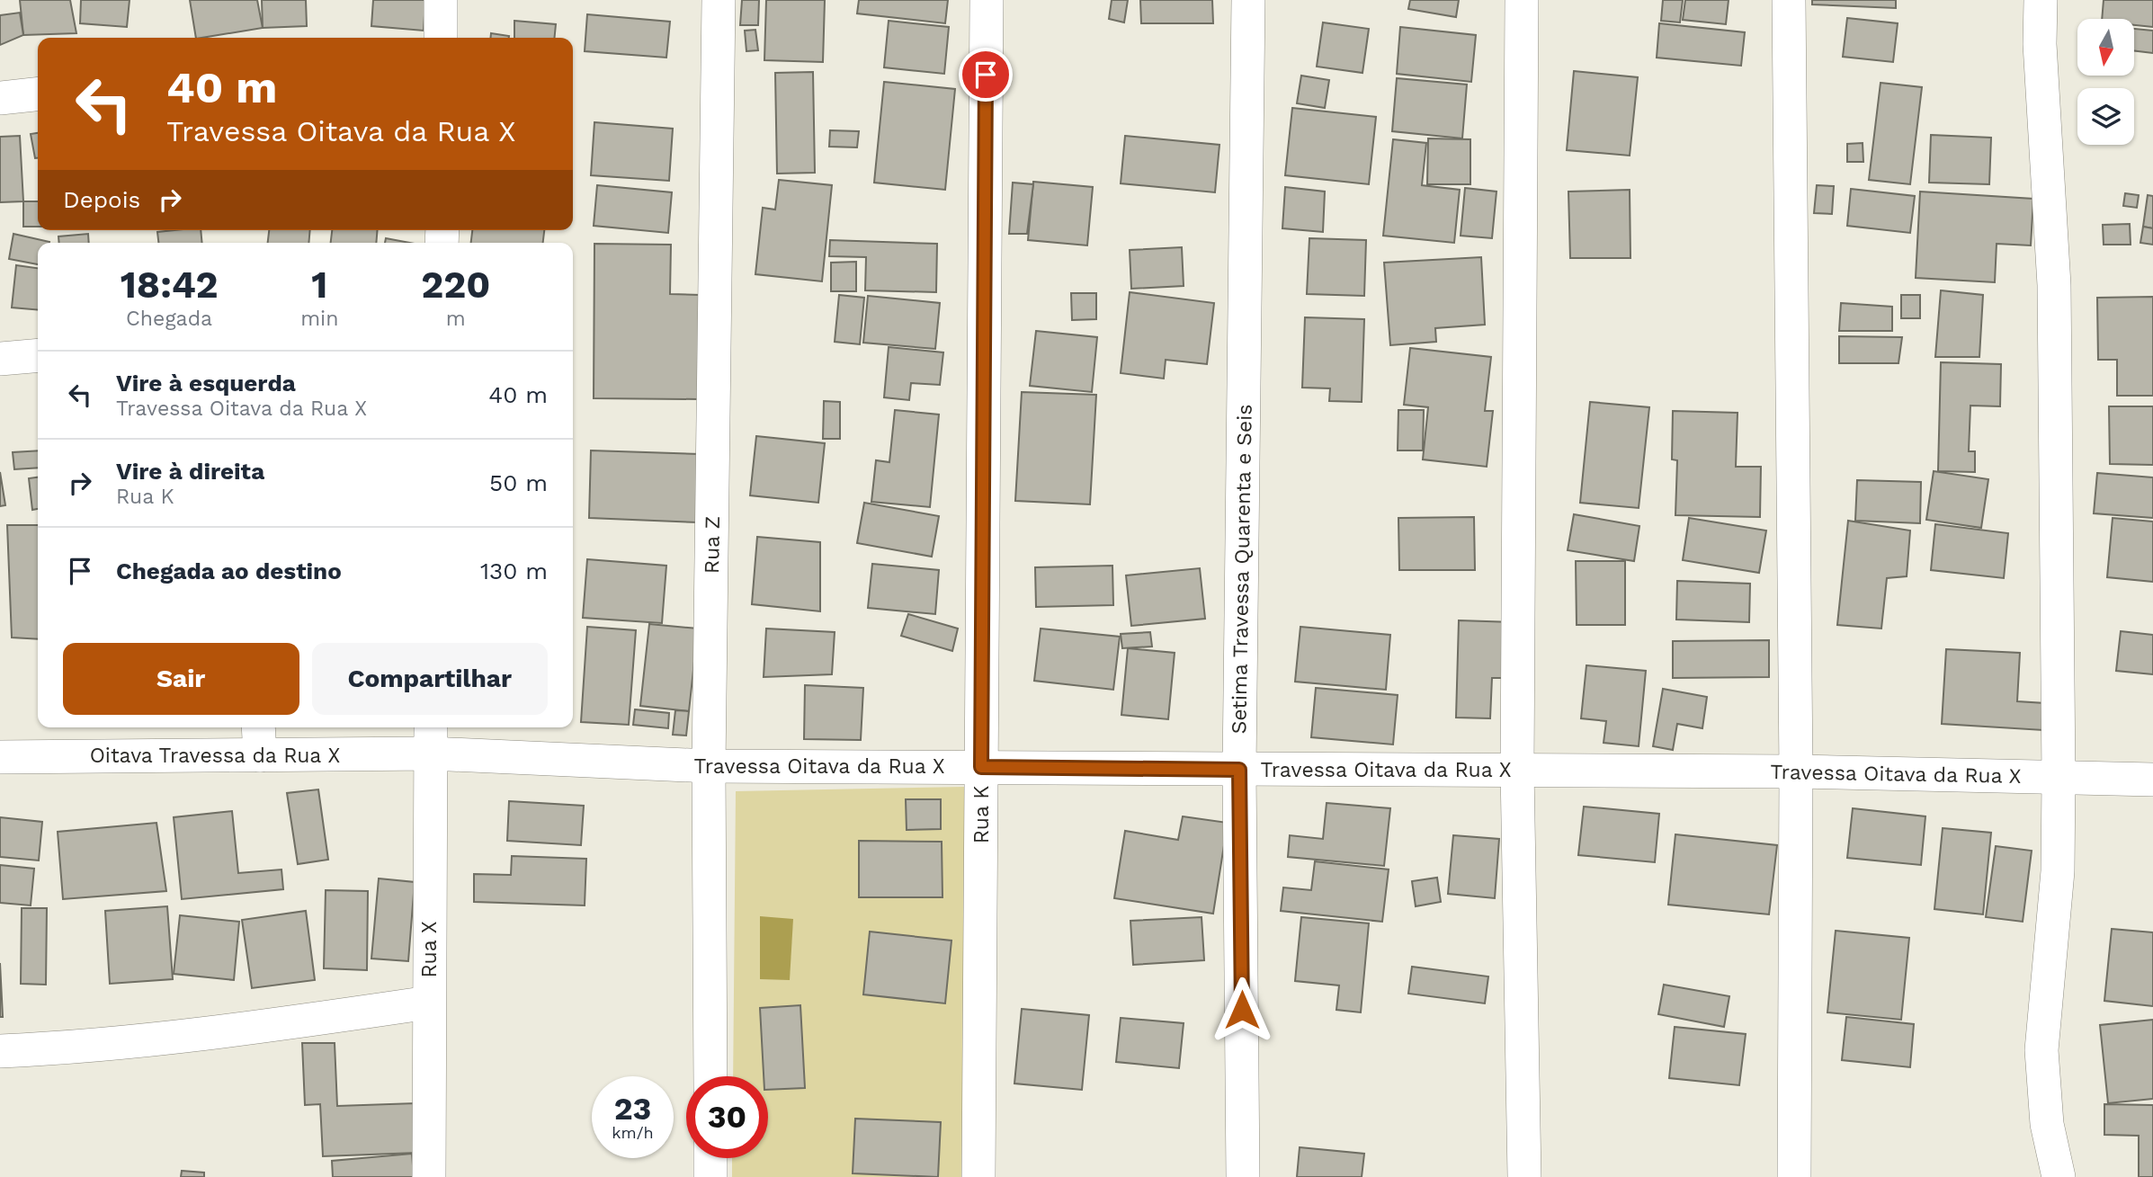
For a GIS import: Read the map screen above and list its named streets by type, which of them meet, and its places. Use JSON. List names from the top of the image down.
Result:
{
  "streets": {
    "street": [
      "Rua Z",
      "Setima Travessa Quarenta e Seis",
      "Oitava Travessa da Rua X",
      "Travessa Oitava da Rua X",
      "Rua K",
      "Rua X"
    ]
  },
  "crossings": [
    ["Rua Z", "Travessa Oitava da Rua X"],
    ["Setima Travessa Quarenta e Seis", "Travessa Oitava da Rua X"],
    ["Oitava Travessa da Rua X", "Travessa Oitava da Rua X"],
    ["Oitava Travessa da Rua X", "Rua X"],
    ["Travessa Oitava da Rua X", "Rua K"],
    ["Travessa Oitava da Rua X", "Rua X"]
  ],
  "north": "bottom",
  "page": {
    "turn": ["40 m", "Travessa Oitava da Rua X"],
    "then": "Depois",
    "eta": [
      "18:42",
      "Chegada",
      "1",
      "min",
      "220",
      "m"
    ],
    "list": [
      {
        "name": "Vire à esquerda",
        "note": "Travessa Oitava da Rua X",
        "value": "40 m"
      },
      {
        "name": "Vire à direita",
        "note": "Rua K",
        "value": "50 m"
      },
      {
        "name": "Chegada ao destino",
        "value": "130 m"
      }
    ],
    "buttons": ["Sair", "Compartilhar"],
    "speed": "23 km/h",
    "limit": "30"
  }
}
